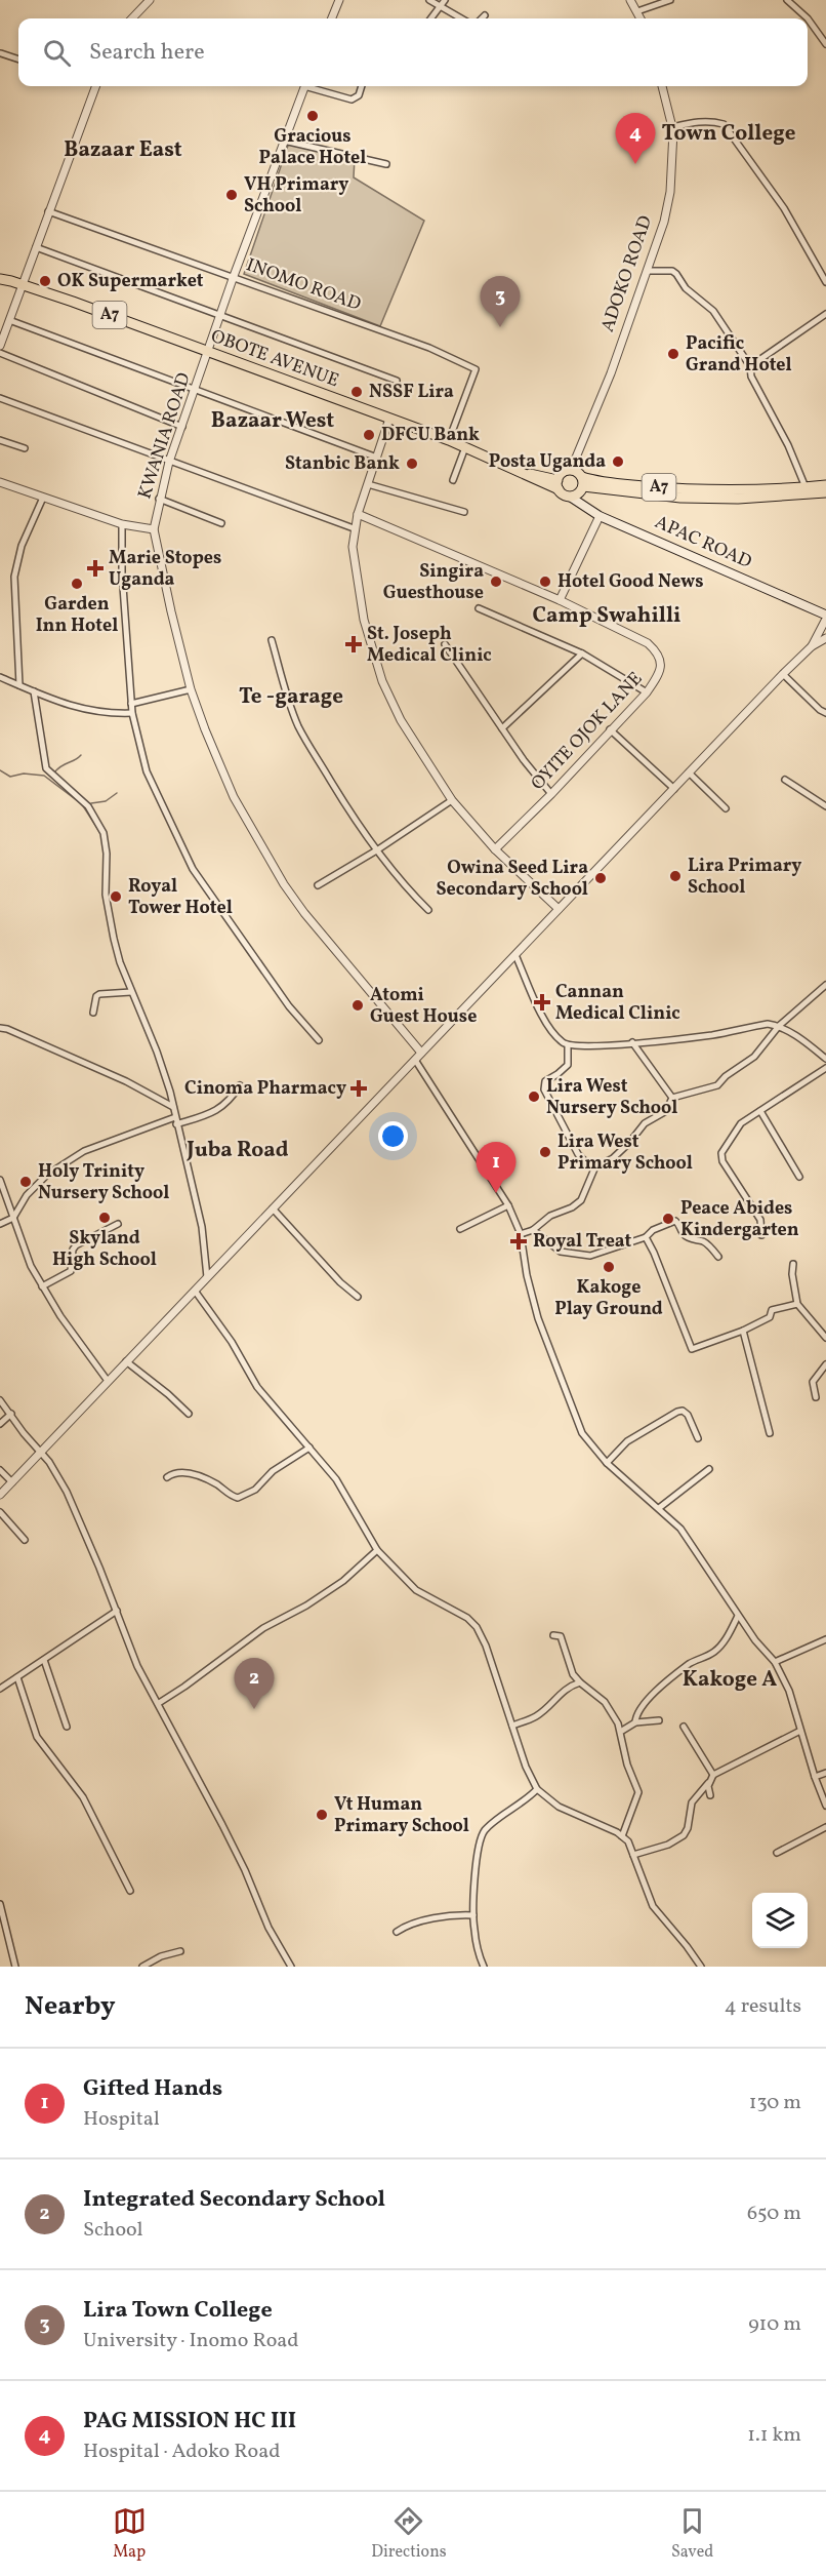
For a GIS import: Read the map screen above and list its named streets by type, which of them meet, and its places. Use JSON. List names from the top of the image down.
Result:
{
  "streets": {
    "main road": ["A7", "OBOTE AVENUE", "APAC ROAD"],
    "street": [
      "ADOKO ROAD",
      "INOMO ROAD",
      "KWANIA ROAD",
      "OYITE OJOK LANE"
    ]
  },
  "crossings": [
    ["ADOKO ROAD", "A7"],
    ["ADOKO ROAD", "OBOTE AVENUE"],
    ["ADOKO ROAD", "APAC ROAD"],
    ["INOMO ROAD", "OBOTE AVENUE"],
    ["A7", "OBOTE AVENUE"],
    ["A7", "APAC ROAD"],
    ["OBOTE AVENUE", "KWANIA ROAD"],
    ["OBOTE AVENUE", "APAC ROAD"]
  ],
  "districts": [
    "Town College",
    "Bazaar East",
    "Bazaar West",
    "Camp Swahilli",
    "Te -garage",
    "Juba Road",
    "Kakoge A"
  ],
  "places": {
    "other": [
      "Gracious Palace Hotel",
      "VH Primary School",
      "OK Supermarket",
      "Pacific Grand Hotel",
      "NSSF Lira",
      "DFCU Bank",
      "Posta Uganda",
      "Stanbic Bank",
      "Singira Guesthouse",
      "Hotel Good News",
      "Garden Inn Hotel",
      "Lira Primary School",
      "Owina Seed Lira Secondary School",
      "Royal Tower Hotel",
      "Atomi Guest House",
      "Lira West Nursery School",
      "Lira West Primary School",
      "Holy Trinity Nursery School",
      "Skyland High School",
      "Peace Abides Kindergarten",
      "Kakoge Play Ground",
      "Vt Human Primary School"
    ],
    "health": [
      "Marie Stopes Uganda",
      "St. Joseph Medical Clinic",
      "Cannan Medical Clinic",
      "Cinoma Pharmacy",
      "Royal Treat"
    ]
  },
  "page": {
    "search": "Search here",
    "pins": [
      "4",
      "3",
      "1",
      "2"
    ],
    "heading": ["Nearby", "4 results"],
    "list": [
      {
        "mark": "1",
        "name": "Gifted Hands",
        "note": "Hospital",
        "value": "130 m"
      },
      {
        "mark": "2",
        "name": "Integrated Secondary School",
        "note": "School",
        "value": "650 m"
      },
      {
        "mark": "3",
        "name": "Lira Town College",
        "note": "University · Inomo Road",
        "value": "910 m"
      },
      {
        "mark": "4",
        "name": "PAG MISSION HC III",
        "note": "Hospital · Adoko Road",
        "value": "1.1 km"
      }
    ],
    "nav": ["Map", "Directions", "Saved"]
  }
}
